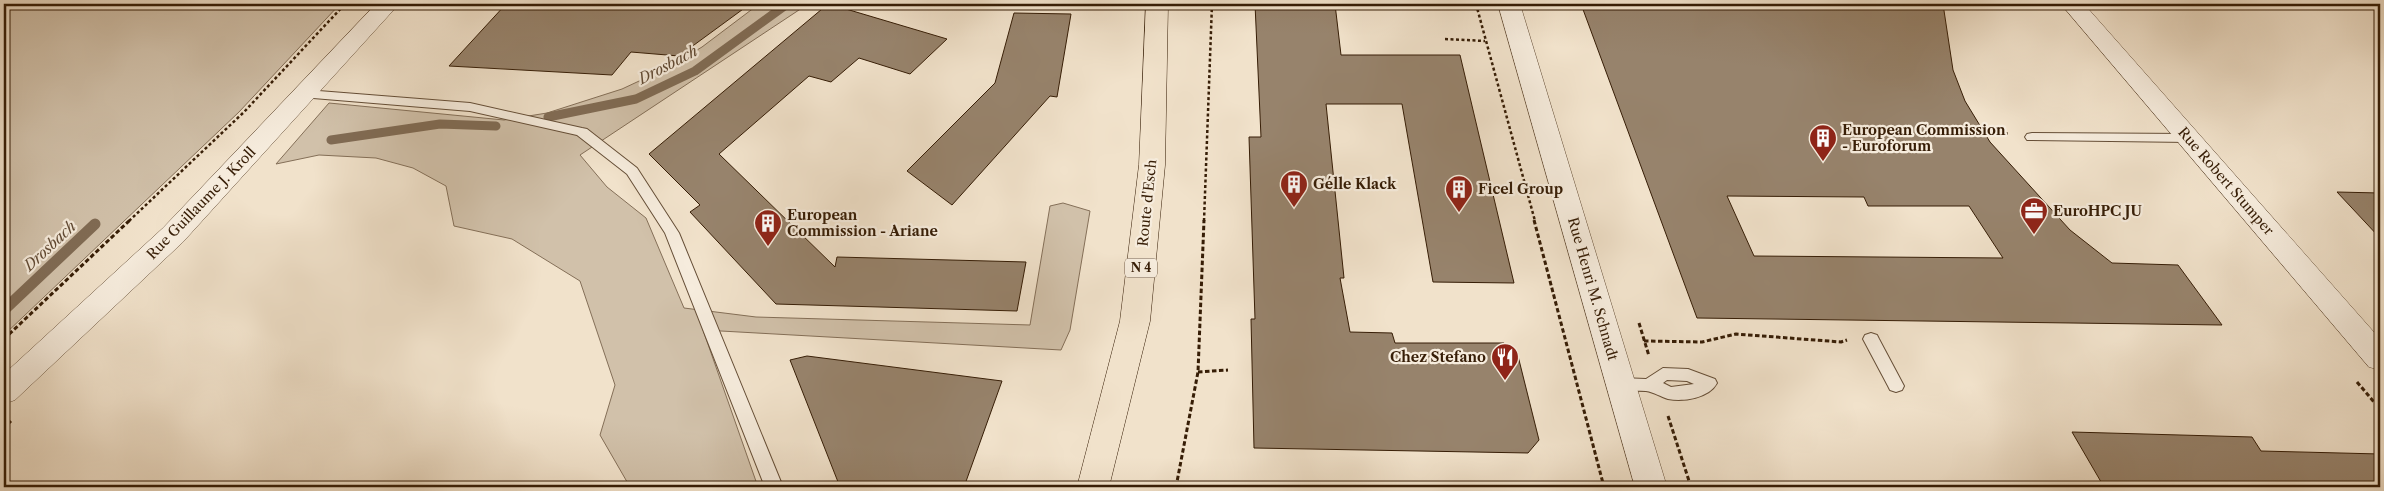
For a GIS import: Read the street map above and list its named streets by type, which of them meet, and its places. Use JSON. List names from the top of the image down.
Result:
{
  "streets": {
    "main road": ["Route d'Esch", "N 4"],
    "street": ["Rue Robert Stumper", "Rue Guillaume J. Kroll", "Rue Henri M. Schnadt"]
  },
  "water": ["Drosbach"],
  "places": {
    "building": [
      "European Commission - Euroforum",
      "Gélle Klack",
      "Ficel Group",
      "European Commission - Ariane"
    ],
    "office": ["EuroHPC JU"],
    "restaurant": ["Chez Stefano"]
  }
}
